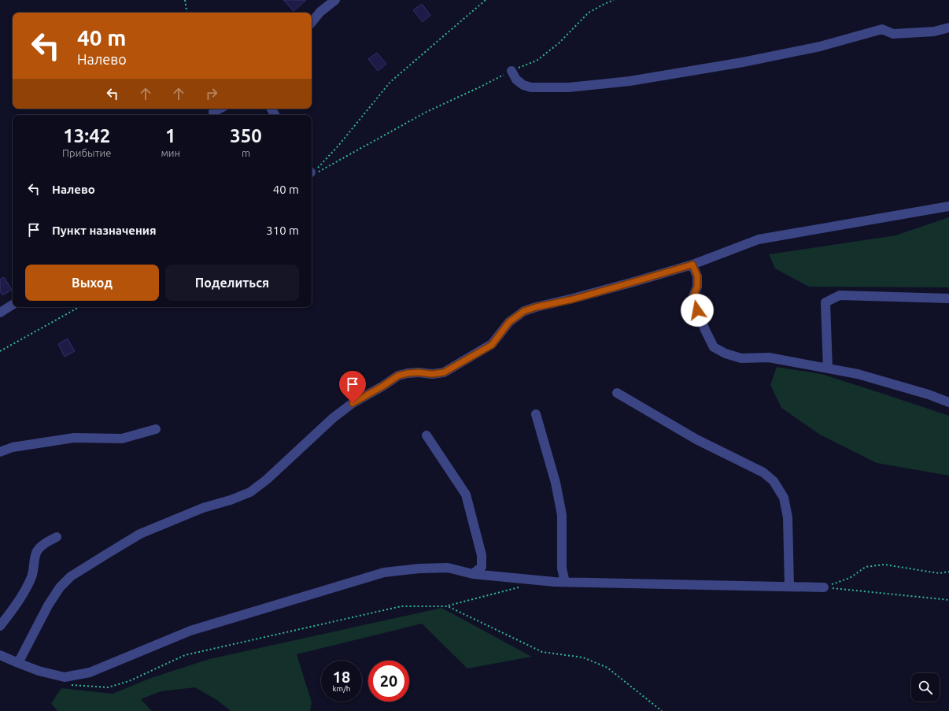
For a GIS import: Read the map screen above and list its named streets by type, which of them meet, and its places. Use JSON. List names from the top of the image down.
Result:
{
  "page": {
    "turn": ["40 m", "Налево"],
    "eta": [
      "13:42",
      "Прибытие",
      "1",
      "мин",
      "350",
      "m"
    ],
    "list": [
      {
        "name": "Налево",
        "value": "40 m"
      },
      {
        "name": "Пункт назначения",
        "value": "310 m"
      }
    ],
    "buttons": ["Выход", "Поделиться"],
    "speed": "18 km/h",
    "limit": "20"
  }
}
